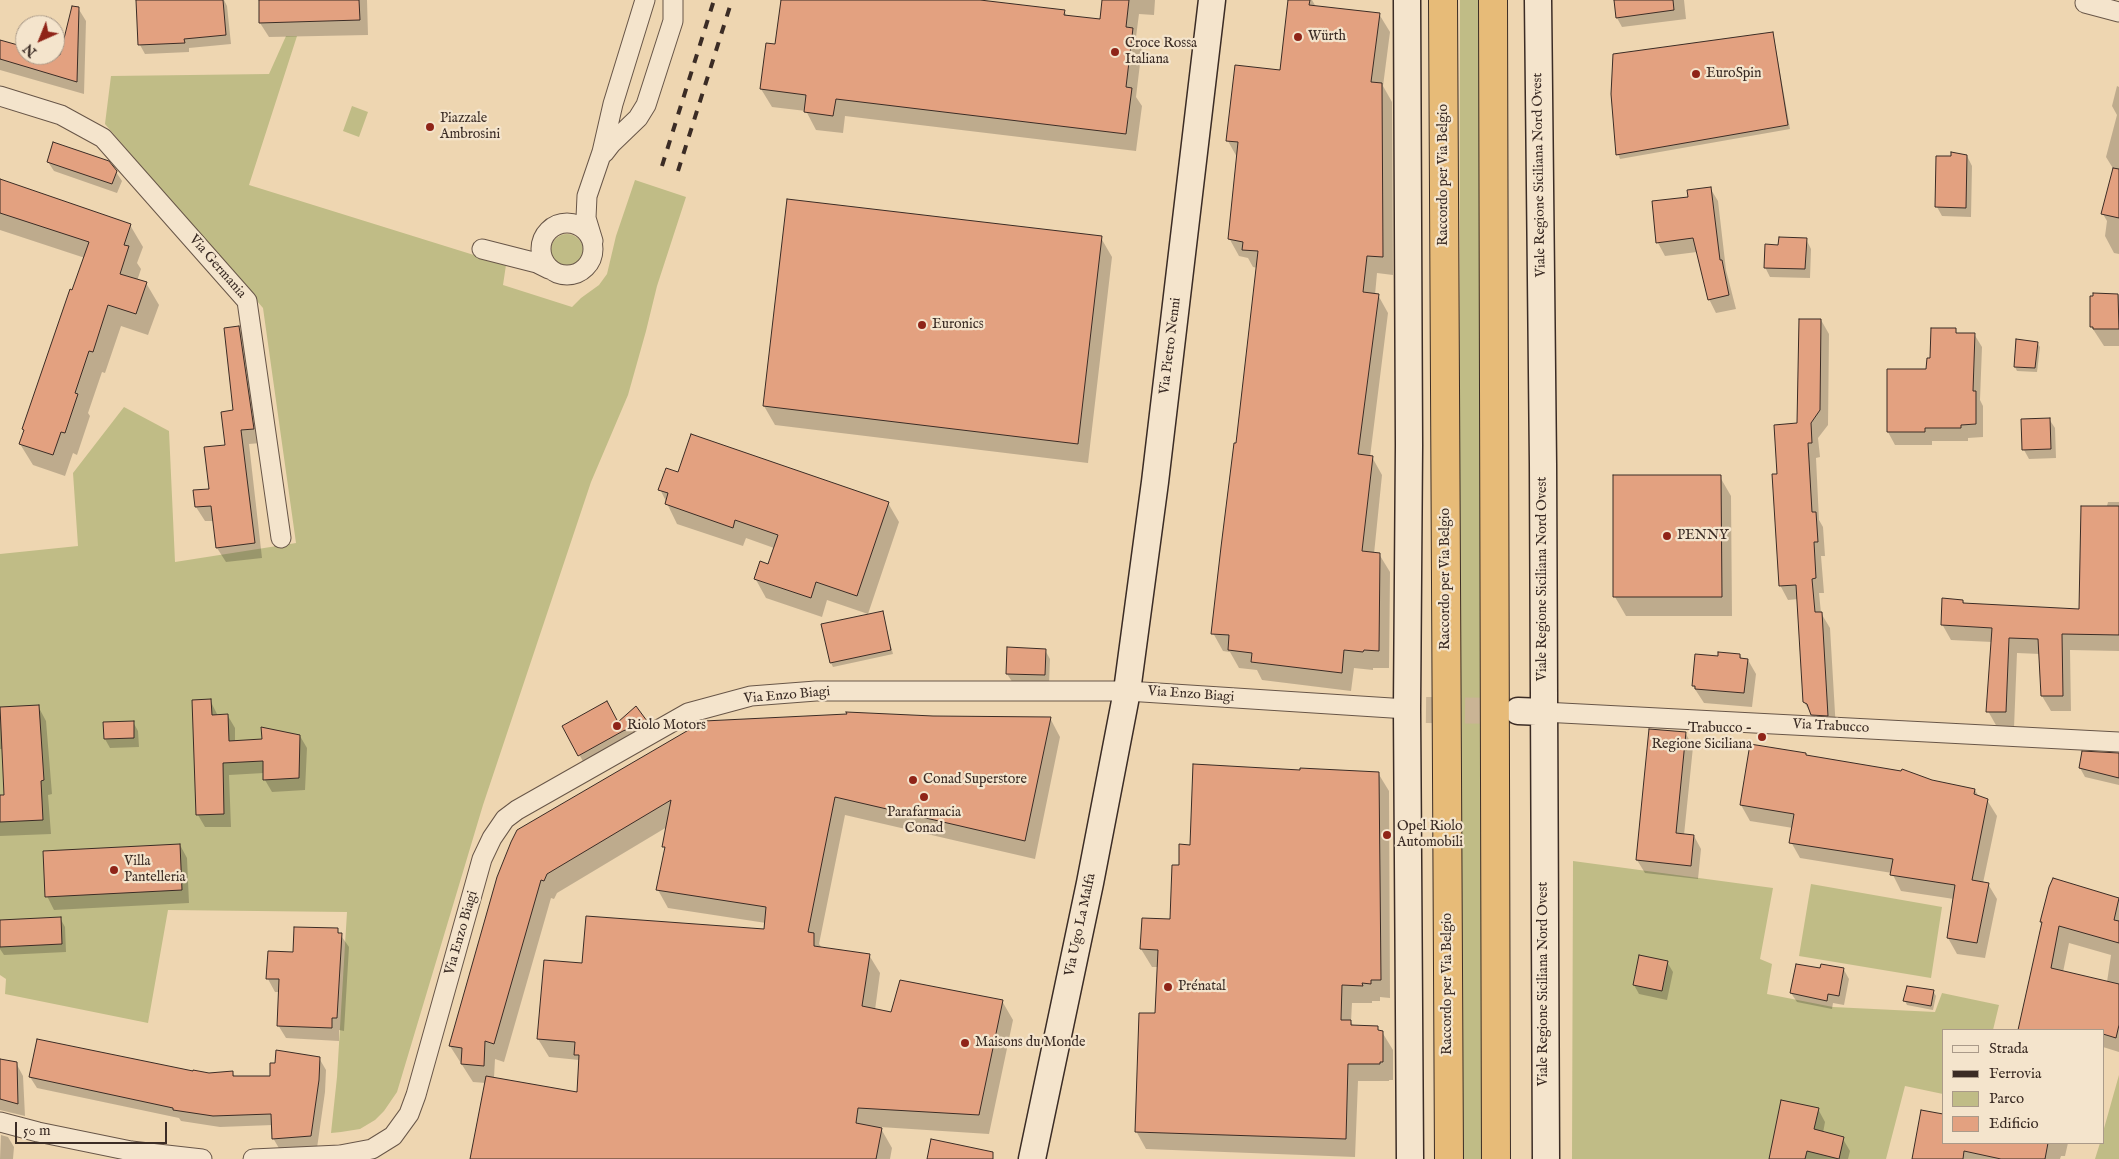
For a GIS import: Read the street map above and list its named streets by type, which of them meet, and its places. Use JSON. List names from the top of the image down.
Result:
{
  "streets": {
    "highway": ["Raccordo per Via Belgio"],
    "street": [
      "Viale Regione Siciliana Nord Ovest",
      "Via Germania",
      "Via Pietro Nenni",
      "Via Enzo Biagi",
      "Via Trabucco",
      "Via Ugo La Malfa"
    ]
  },
  "crossings": [
    ["Viale Regione Siciliana Nord Ovest", "Via Trabucco"],
    ["Via Pietro Nenni", "Via Enzo Biagi"],
    ["Via Pietro Nenni", "Via Ugo La Malfa"],
    ["Via Enzo Biagi", "Via Ugo La Malfa"]
  ],
  "places": [
    "Würth",
    "Croce Rossa Italiana",
    "EuroSpin",
    "Piazzale Ambrosini",
    "Euronics",
    "PENNY",
    "Riolo Motors",
    "Trabucco - Regione Siciliana",
    "Conad Superstore",
    "Parafarmacia Conad",
    "Opel Riolo Automobili",
    "Villa Pantelleria",
    "Prénatal",
    "Maisons du Monde"
  ],
  "legend": [
    "Strada",
    "Ferrovia",
    "Parco",
    "Edificio"
  ],
  "scale_bar": "50 m",
  "north": "bottom left"
}
